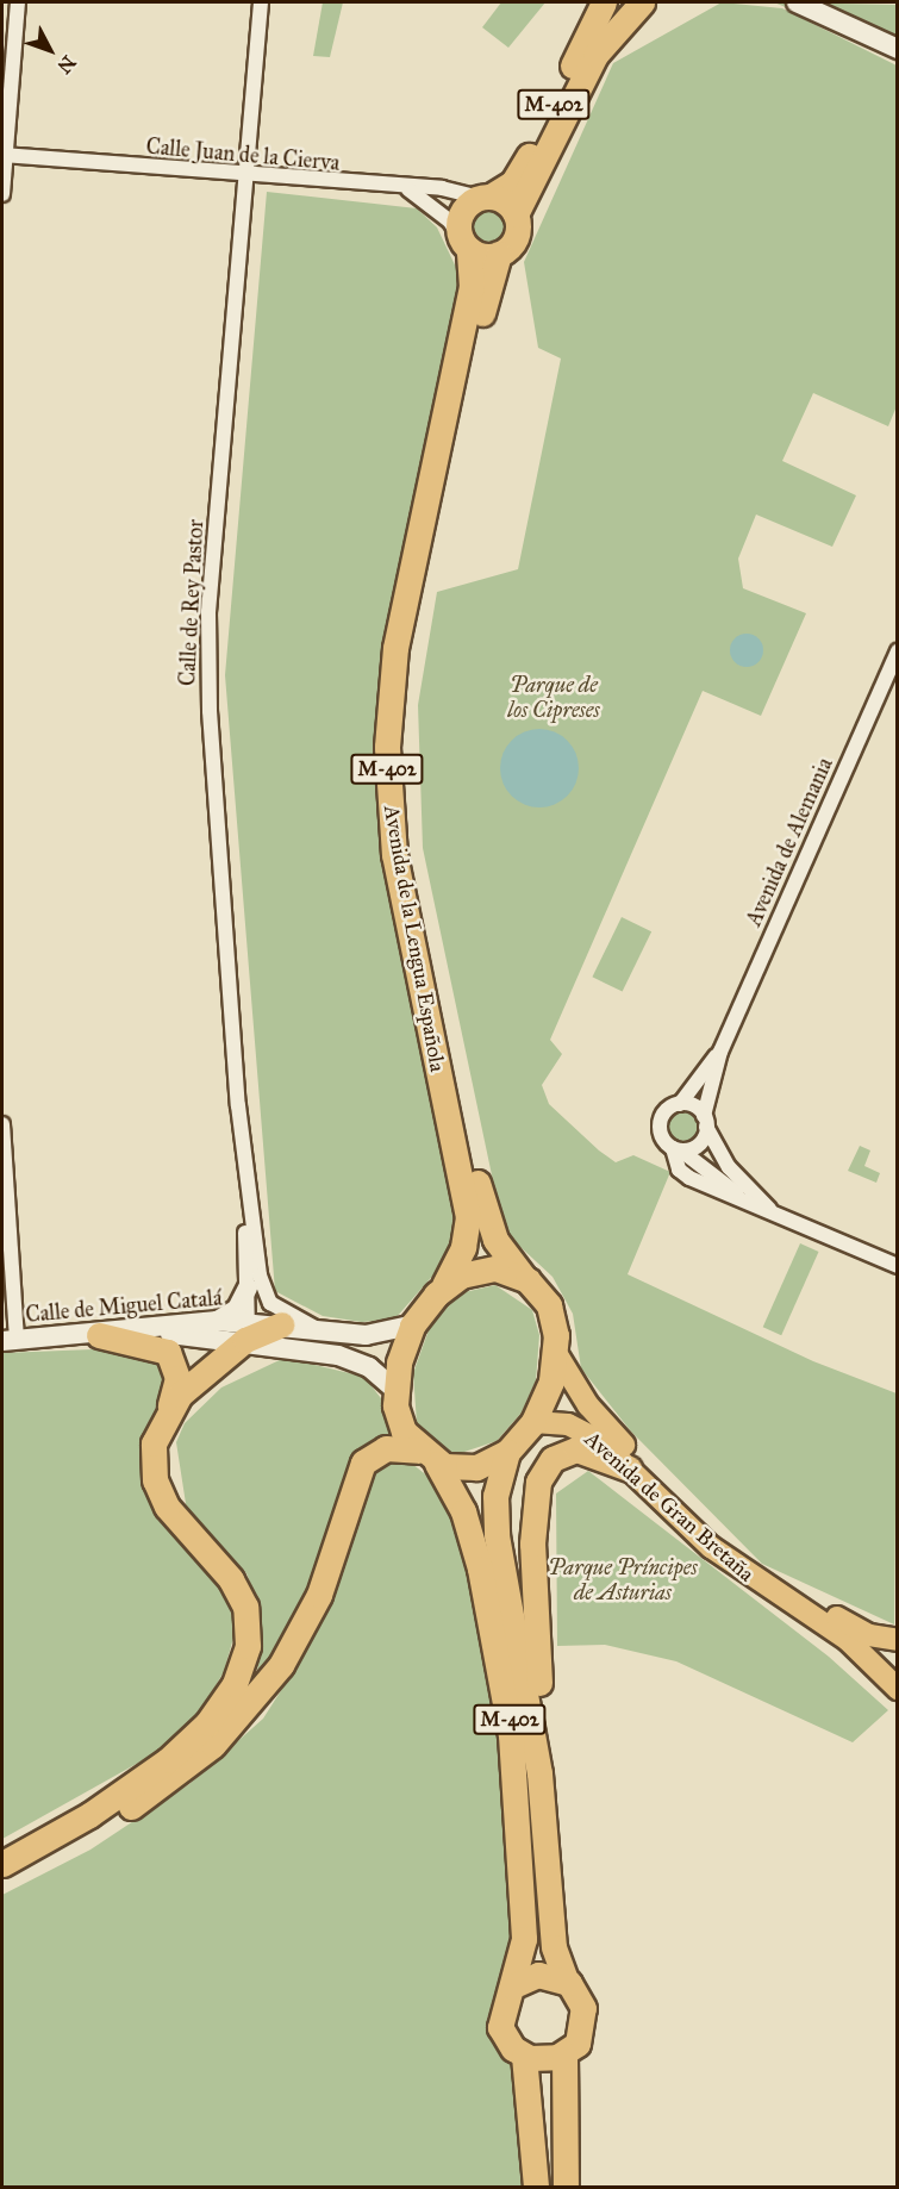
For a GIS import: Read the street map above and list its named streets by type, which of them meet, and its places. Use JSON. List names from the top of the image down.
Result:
{
  "streets": {
    "highway": ["M-402", "Avenida de la Lengua Española"],
    "main road": ["Avenida de Gran Bretaña"],
    "street": [
      "Calle Juan de la Cierva",
      "Calle de Rey Pastor",
      "Avenida de Alemania",
      "Calle de Miguel Catalá"
    ]
  },
  "crossings": [
    ["M-402", "Calle Juan de la Cierva"],
    ["M-402", "Avenida de la Lengua Española"],
    ["M-402", "Avenida de Gran Bretaña"],
    ["Calle Juan de la Cierva", "Calle de Rey Pastor"],
    ["Calle Juan de la Cierva", "Avenida de la Lengua Española"],
    ["Calle de Rey Pastor", "Calle de Miguel Catalá"],
    ["Avenida de la Lengua Española", "Avenida de Gran Bretaña"]
  ],
  "parks": ["Parque de los Cipreses", "Parque Príncipes de Asturias"],
  "north": "bottom right"
}
